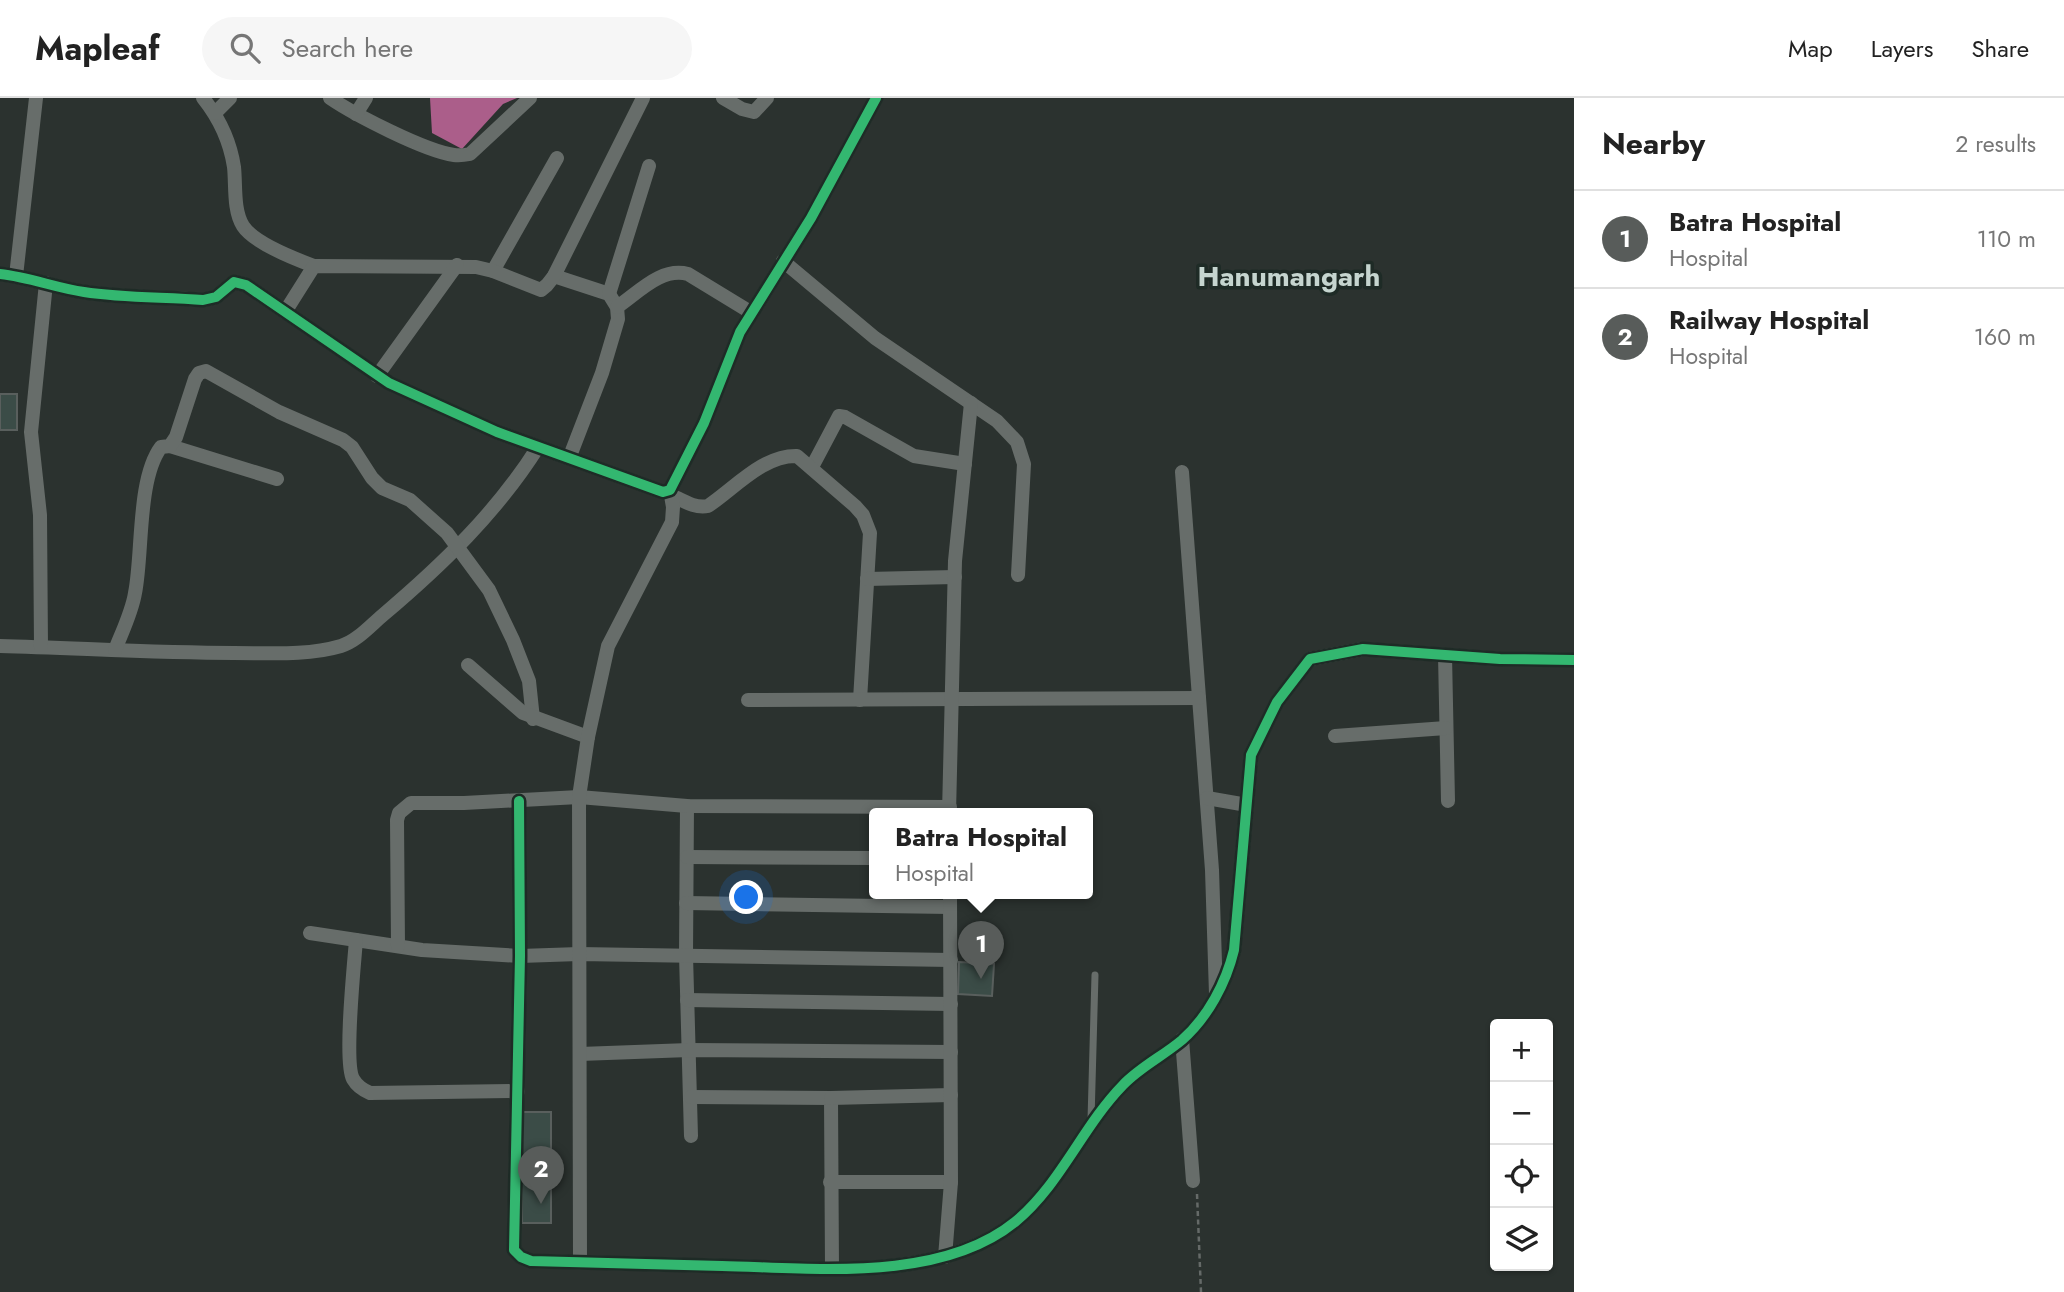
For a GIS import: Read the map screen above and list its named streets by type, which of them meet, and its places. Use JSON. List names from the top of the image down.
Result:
{
  "districts": ["Hanumangarh"],
  "page": {
    "header": "Mapleaf",
    "search": "Search here",
    "nav": ["Map", "Layers", "Share"],
    "heading": ["Nearby", "2 results"],
    "list": [
      {
        "mark": "1",
        "name": "Batra Hospital",
        "note": "Hospital",
        "value": "110 m"
      },
      {
        "mark": "2",
        "name": "Railway Hospital",
        "note": "Hospital",
        "value": "160 m"
      }
    ],
    "popup": ["Batra Hospital", "Hospital"],
    "pins": ["1", "2"],
    "map_buttons": ["+", "−"]
  }
}
